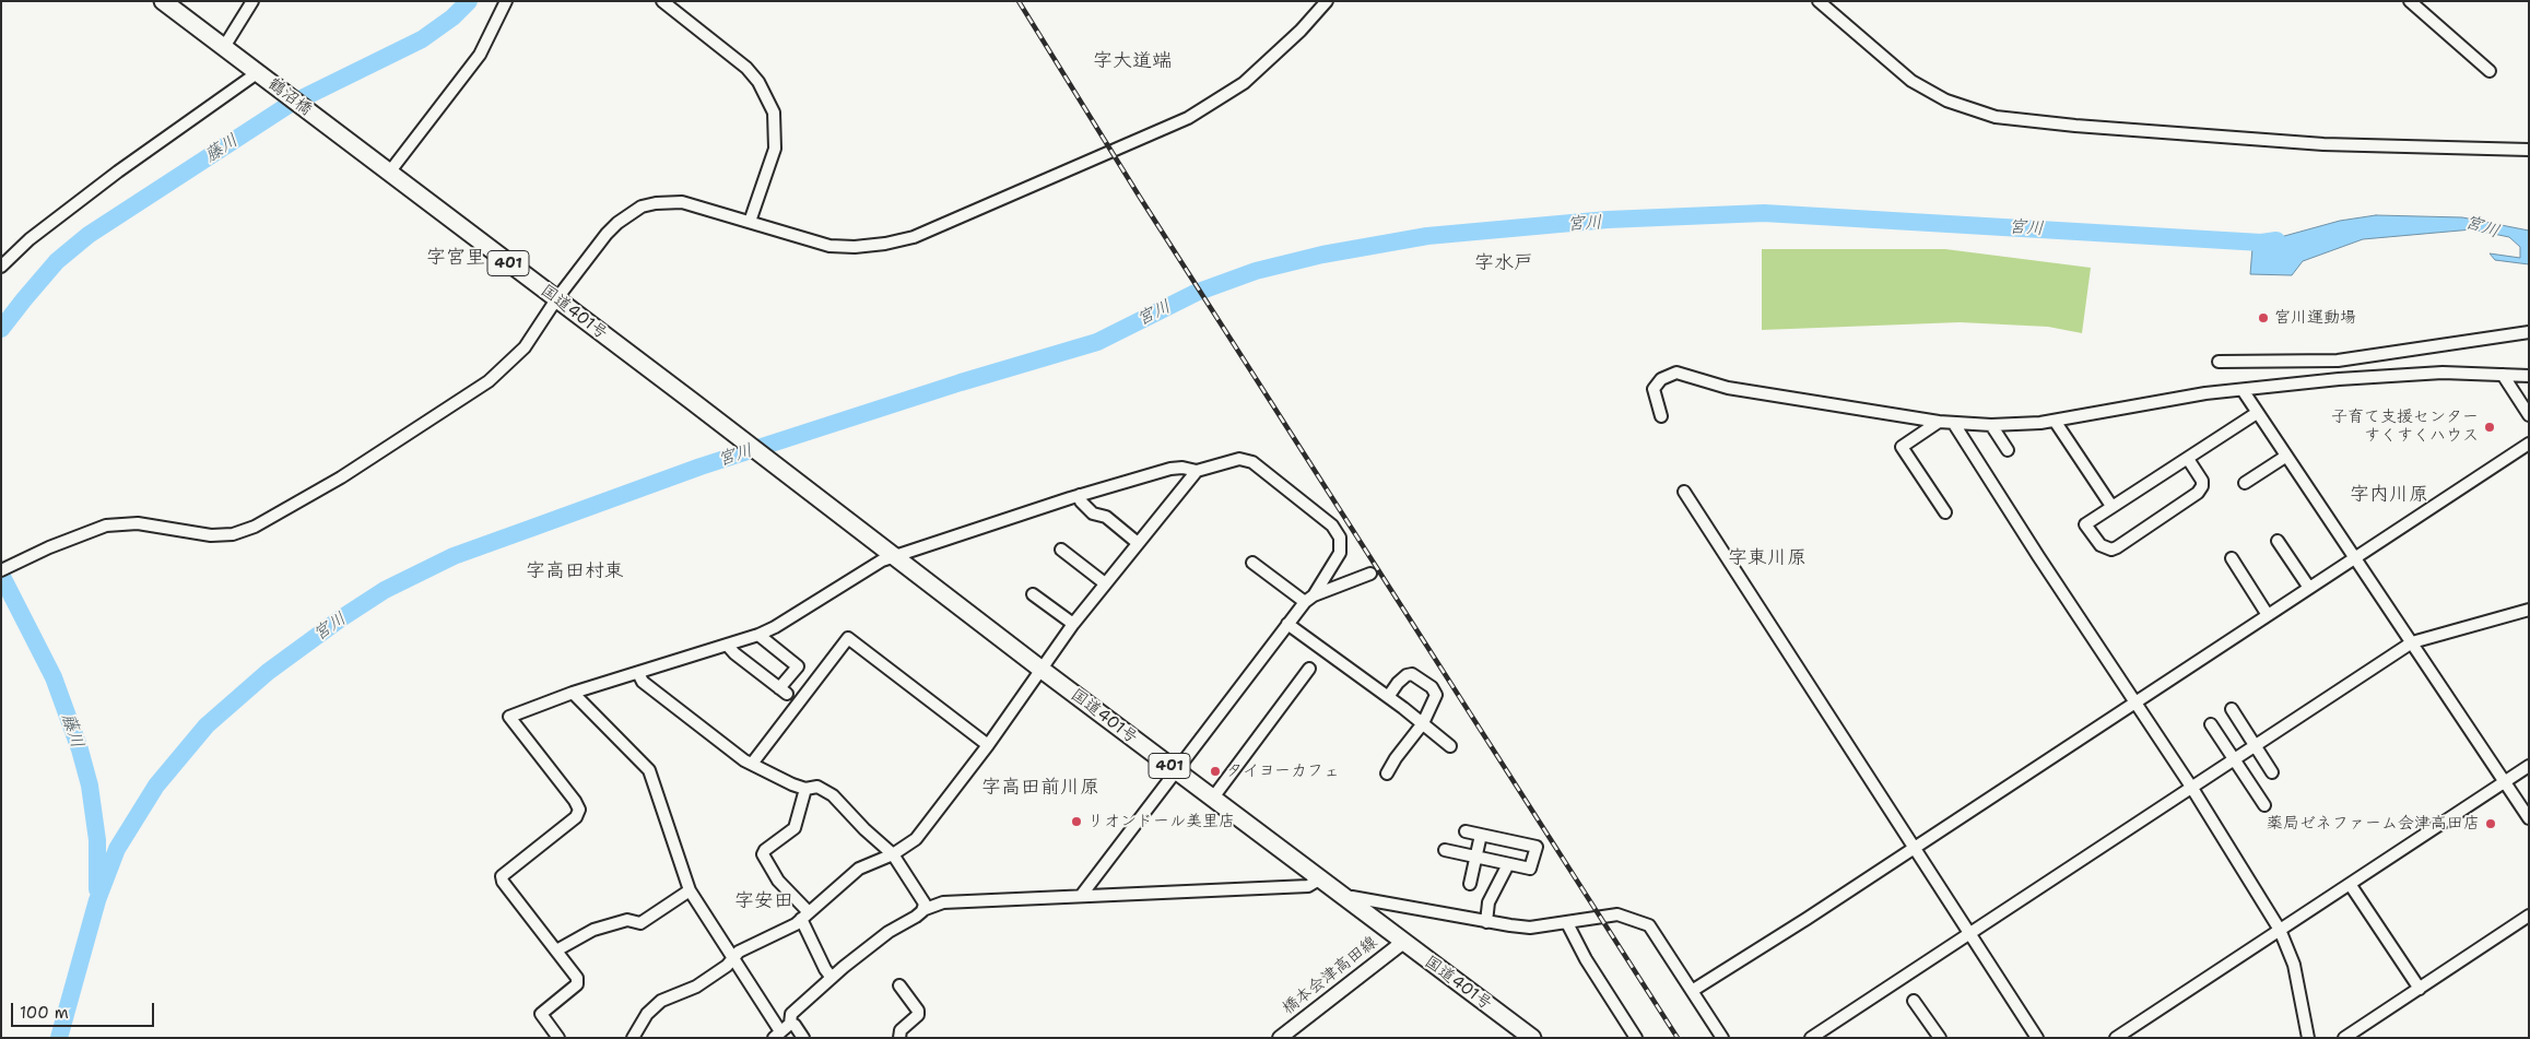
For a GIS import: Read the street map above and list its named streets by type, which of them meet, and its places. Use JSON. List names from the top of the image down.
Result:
{
  "streets": {
    "highway": ["鶴沼橋", "401", "国道401号"],
    "main road": ["橋本会津高田線"]
  },
  "crossings": [
    ["鶴沼橋", "401"],
    ["鶴沼橋", "国道401号"],
    ["国道401号", "橋本会津高田線"]
  ],
  "districts": [
    "字大道端",
    "字宮里",
    "字水戸",
    "字内川原",
    "字東川原",
    "字高田村東",
    "字高田前川原",
    "字安田"
  ],
  "water": ["藤川", "宮川"],
  "places": [
    "宮川運動場",
    "子育て支援センター すくすくハウス",
    "タイヨーカフェ",
    "リオンドール美里店",
    "薬局ゼネファーム会津高田店"
  ],
  "scale_bar": "100 m"
}
